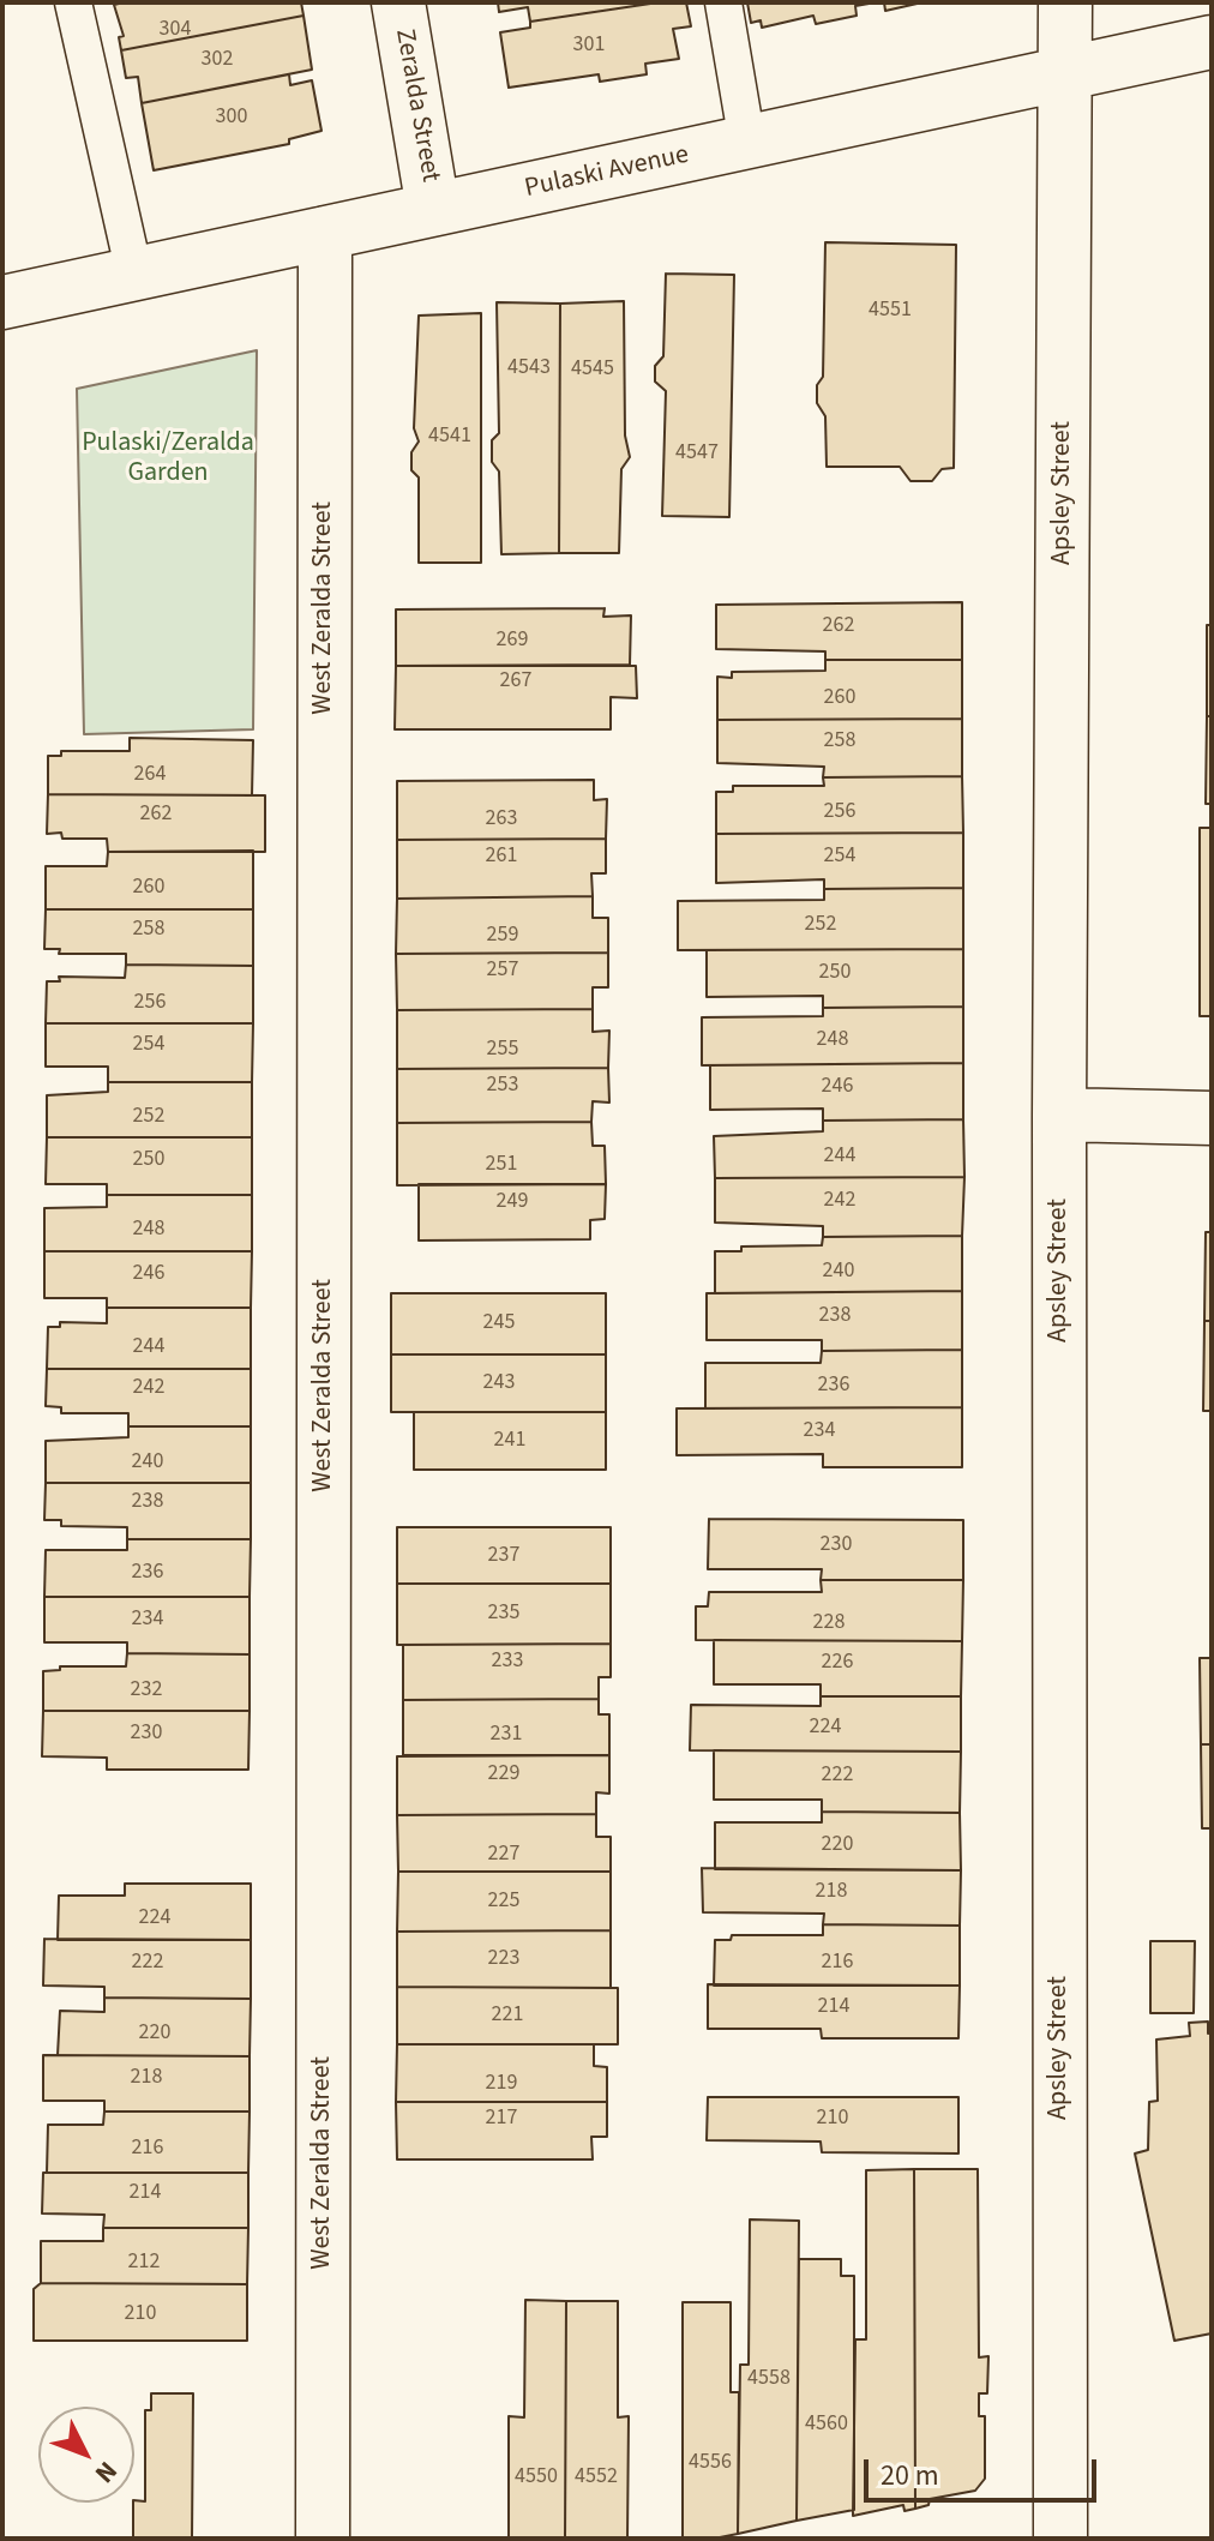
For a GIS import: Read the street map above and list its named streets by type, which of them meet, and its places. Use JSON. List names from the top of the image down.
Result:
{
  "streets": {
    "street": [
      "Zeralda Street",
      "Pulaski Avenue",
      "Apsley Street",
      "West Zeralda Street"
    ]
  },
  "crossings": [
    ["Zeralda Street", "Pulaski Avenue"],
    ["Pulaski Avenue", "Apsley Street"],
    ["Pulaski Avenue", "West Zeralda Street"]
  ],
  "parks": ["Pulaski/Zeralda Garden"],
  "house_numbers": [
    "304",
    "301",
    "302",
    "300",
    "4551",
    "4543",
    "4545",
    "4541",
    "4547",
    "262",
    "269",
    "267",
    "260",
    "258",
    "264",
    "256",
    "262",
    "263",
    "261",
    "254",
    "260",
    "252",
    "258",
    "259",
    "257",
    "250",
    "256",
    "248",
    "254",
    "255",
    "253",
    "246",
    "252",
    "244",
    "250",
    "251",
    "242",
    "249",
    "248",
    "240",
    "246",
    "238",
    "245",
    "244",
    "243",
    "236",
    "242",
    "234",
    "241",
    "240",
    "238",
    "230",
    "237",
    "236",
    "235",
    "234",
    "228",
    "233",
    "226",
    "232",
    "224",
    "230",
    "231",
    "229",
    "222",
    "220",
    "227",
    "218",
    "225",
    "224",
    "223",
    "222",
    "216",
    "214",
    "221",
    "220",
    "218",
    "219",
    "217",
    "210",
    "216",
    "214",
    "212",
    "210",
    "4558",
    "4560",
    "4556",
    "4550",
    "4552"
  ],
  "scale_bar": "20 m",
  "north": "bottom right"
}
